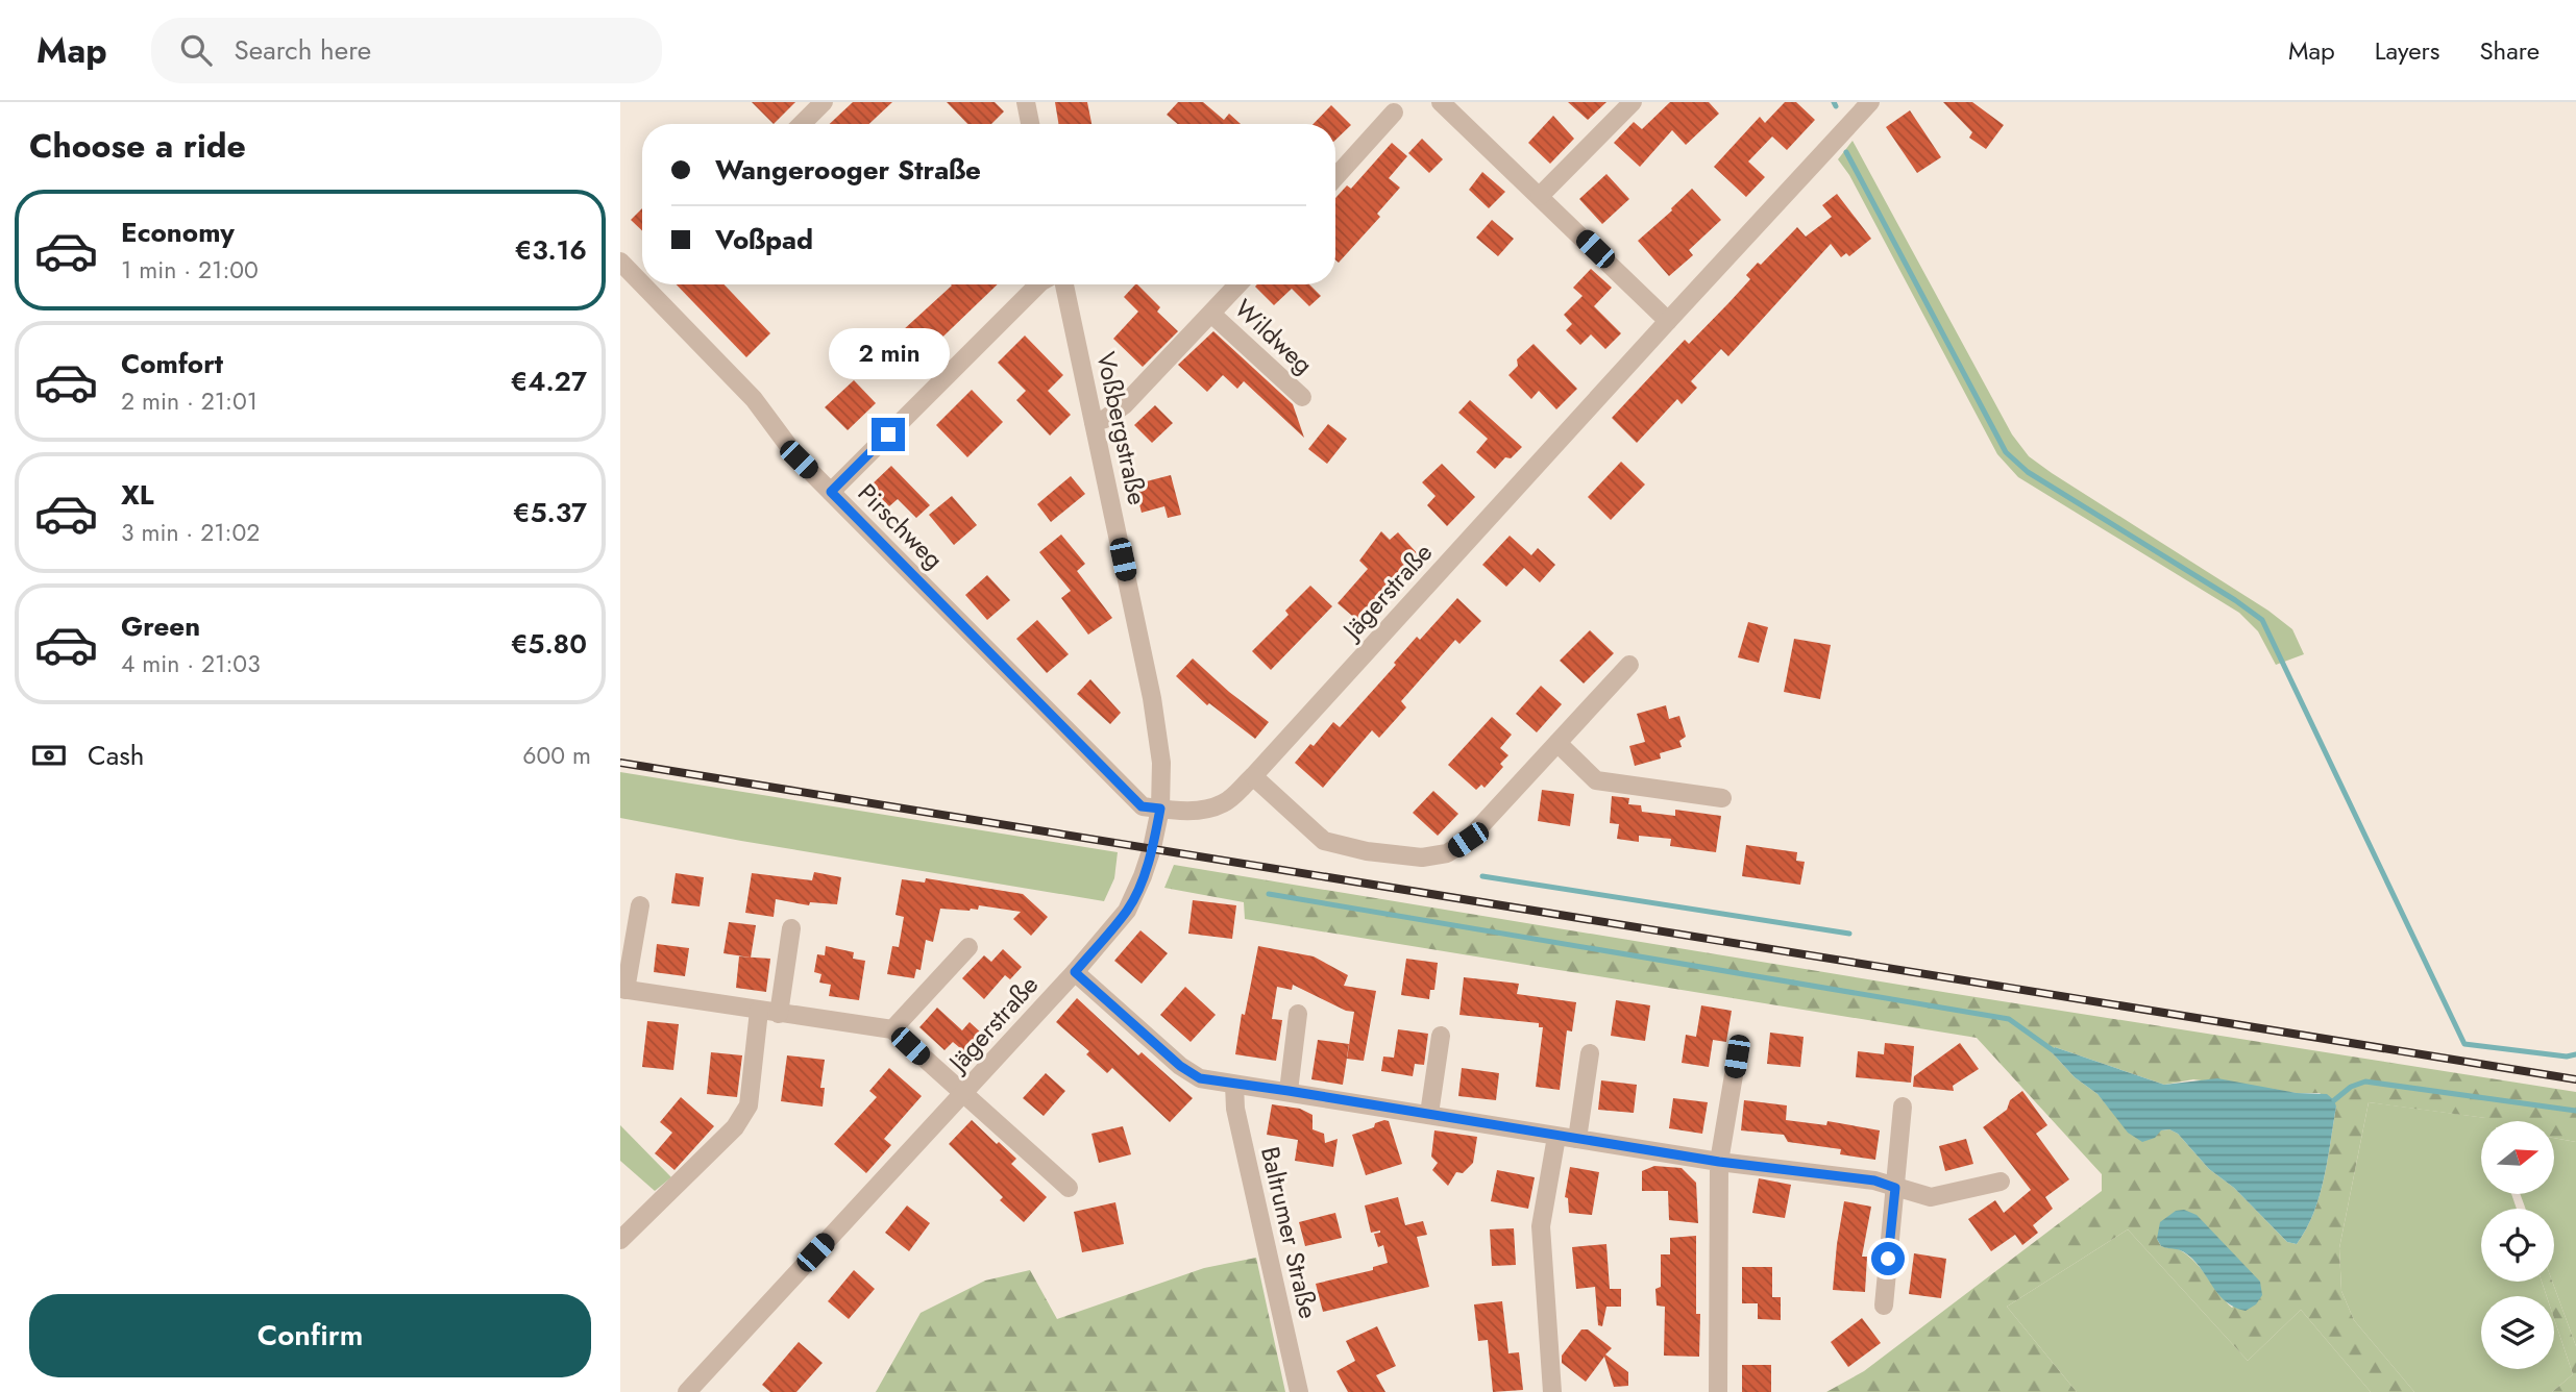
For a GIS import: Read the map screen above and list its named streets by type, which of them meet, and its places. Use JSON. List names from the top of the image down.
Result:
{
  "streets": {
    "street": [
      "Wildweg",
      "Voßbergstraße",
      "Pirschweg",
      "Jägerstraße",
      "Baltrumer Straße"
    ]
  },
  "crossings": [
    ["Wildweg", "Voßbergstraße"],
    ["Voßbergstraße", "Pirschweg"],
    ["Voßbergstraße", "Jägerstraße"],
    ["Pirschweg", "Jägerstraße"]
  ],
  "north": "right",
  "page": {
    "header": "Map",
    "search": "Search here",
    "nav": ["Map", "Layers", "Share"],
    "heading": "Choose a ride",
    "banner": ["Wangerooger Straße", "Voßpad"],
    "list": [
      {
        "name": "Economy",
        "note": "1 min · 21:00",
        "value": "€3.16"
      },
      {
        "name": "Comfort",
        "note": "2 min · 21:01",
        "value": "€4.27"
      },
      {
        "name": "XL",
        "note": "3 min · 21:02",
        "value": "€5.37"
      },
      {
        "name": "Green",
        "note": "4 min · 21:03",
        "value": "€5.80"
      }
    ],
    "bubble": "2 min",
    "pay": ["Cash", "600 m"],
    "buttons": "Confirm"
  }
}
